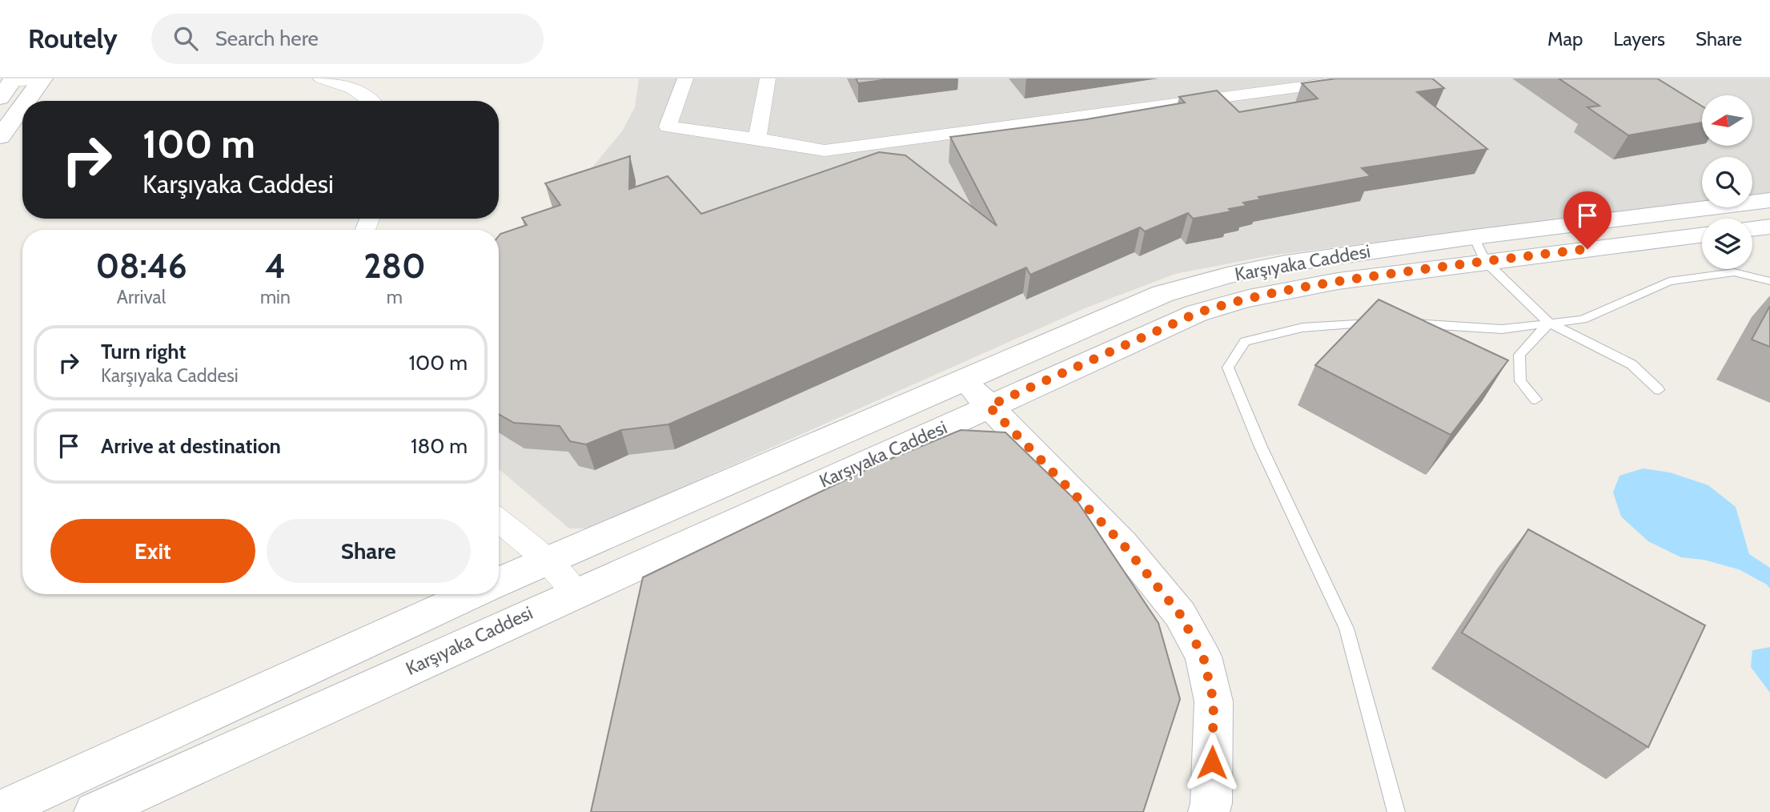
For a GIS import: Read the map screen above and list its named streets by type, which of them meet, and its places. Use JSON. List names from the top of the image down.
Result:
{
  "streets": {
    "main road": ["Karşıyaka Caddesi"]
  },
  "north": "left",
  "page": {
    "header": "Routely",
    "search": "Search here",
    "nav": ["Map", "Layers", "Share"],
    "turn": ["100 m", "Karşıyaka Caddesi"],
    "eta": [
      "08:46",
      "Arrival",
      "4",
      "min",
      "280",
      "m"
    ],
    "list": [
      {
        "name": "Turn right",
        "note": "Karşıyaka Caddesi",
        "value": "100 m"
      },
      {
        "name": "Arrive at destination",
        "value": "180 m"
      }
    ],
    "buttons": ["Exit", "Share"]
  }
}
